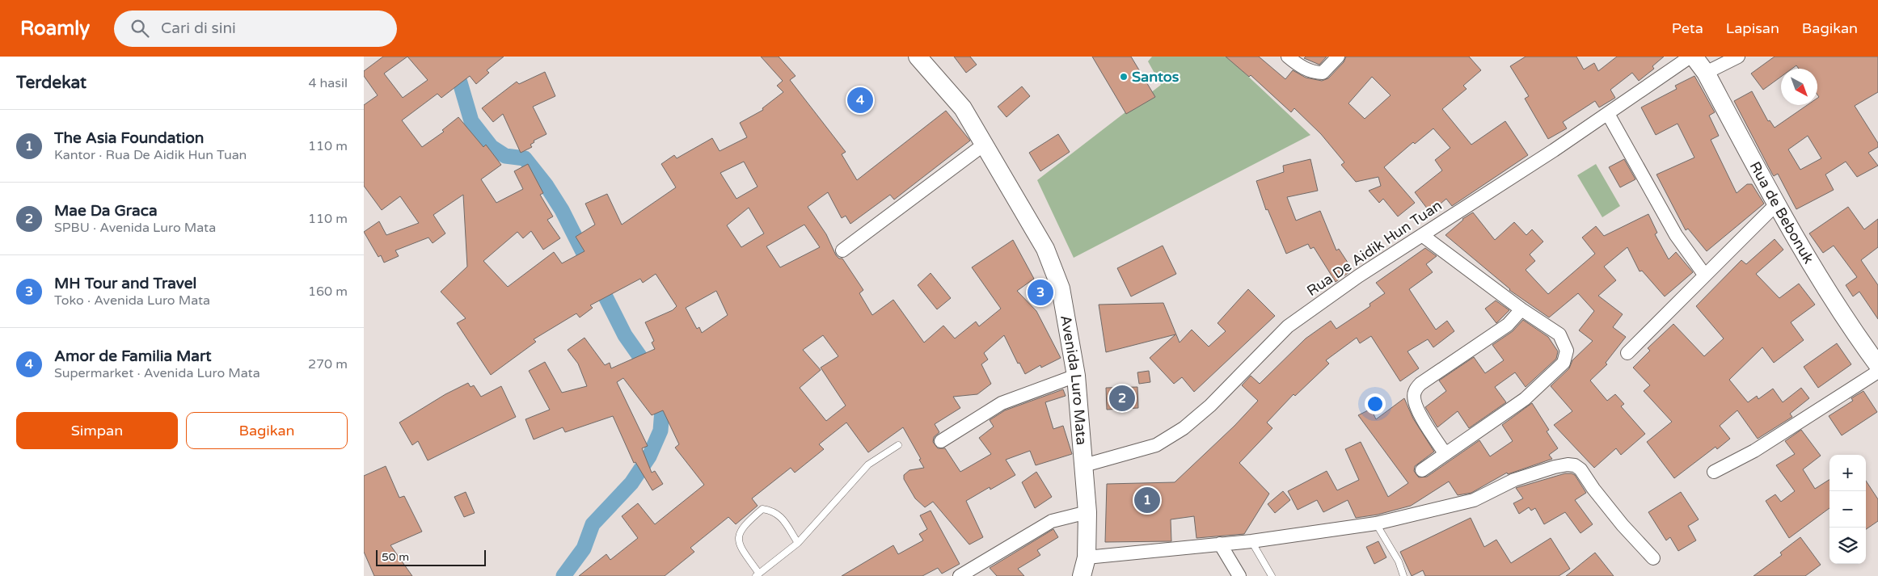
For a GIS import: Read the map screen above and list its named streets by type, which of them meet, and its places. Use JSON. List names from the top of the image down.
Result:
{
  "streets": {
    "main road": ["Rua de Bebonuk", "Avenida Luro Mata"],
    "street": ["Rua De Aidik Hun Tuan"]
  },
  "crossings": [
    ["Rua De Aidik Hun Tuan", "Avenida Luro Mata"]
  ],
  "places": ["Santos"],
  "scale_bar": "50 m",
  "north": "bottom right",
  "page": {
    "header": "Roamly",
    "search": "Cari di sini",
    "nav": ["Peta", "Lapisan", "Bagikan"],
    "heading": ["Terdekat", "4 hasil"],
    "pins": [
      "4",
      "3",
      "2",
      "1"
    ],
    "list": [
      {
        "mark": "1",
        "name": "The Asia Foundation",
        "note": "Kantor · Rua De Aidik Hun Tuan",
        "value": "110 m"
      },
      {
        "mark": "2",
        "name": "Mae Da Graca",
        "note": "SPBU · Avenida Luro Mata",
        "value": "110 m"
      },
      {
        "mark": "3",
        "name": "MH Tour and Travel",
        "note": "Toko · Avenida Luro Mata",
        "value": "160 m"
      },
      {
        "mark": "4",
        "name": "Amor de Familia Mart",
        "note": "Supermarket · Avenida Luro Mata",
        "value": "270 m"
      }
    ],
    "buttons": ["Simpan", "Bagikan"],
    "map_buttons": ["+", "−"],
    "scale": "50 m"
  }
}
